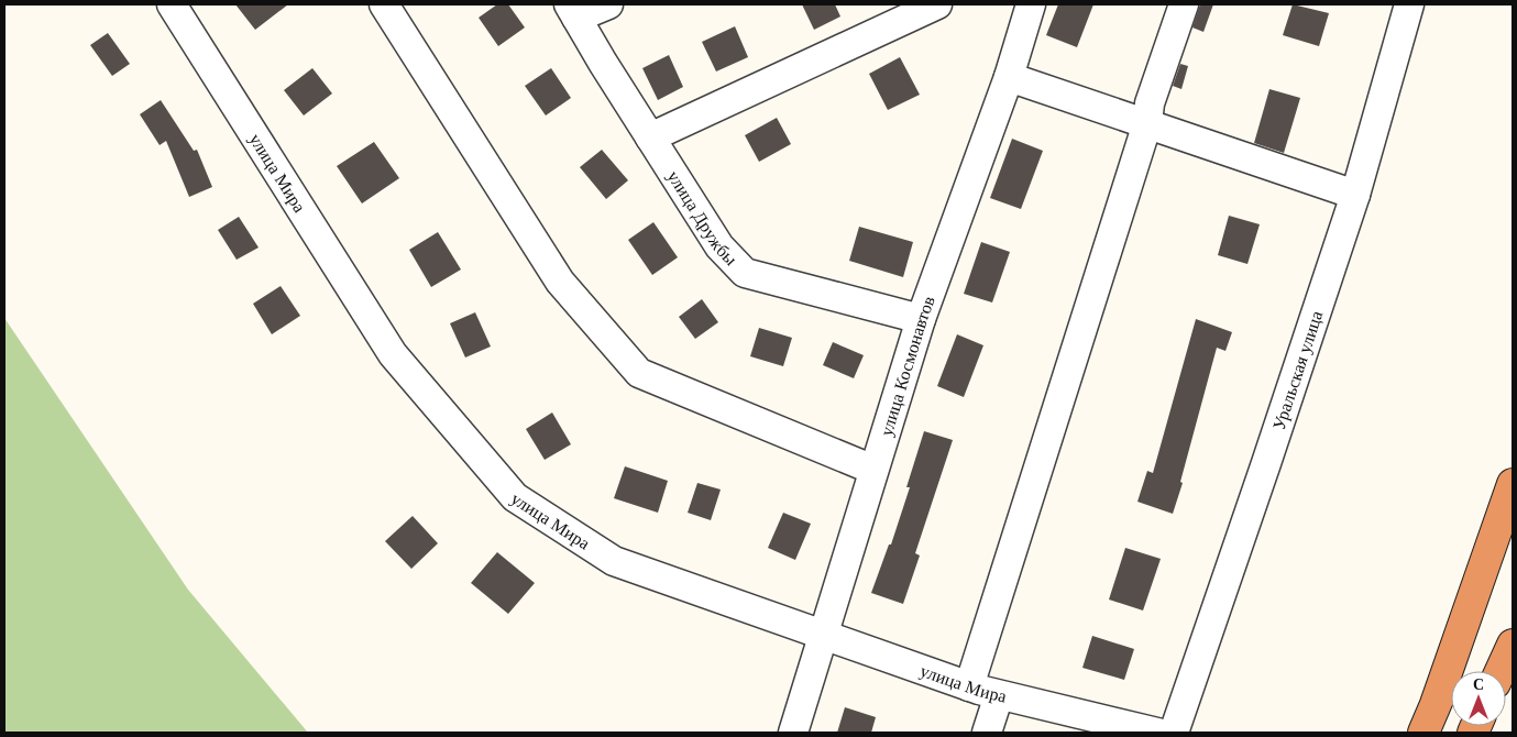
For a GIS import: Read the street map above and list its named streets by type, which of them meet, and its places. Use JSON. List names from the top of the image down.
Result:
{
  "streets": {
    "street": [
      "улица Мира",
      "улица Дружбы",
      "улица Космонавтов",
      "Уральская улица"
    ]
  },
  "crossings": [
    ["улица Мира", "улица Космонавтов"],
    ["улица Дружбы", "улица Космонавтов"]
  ],
  "north": "top"
}
